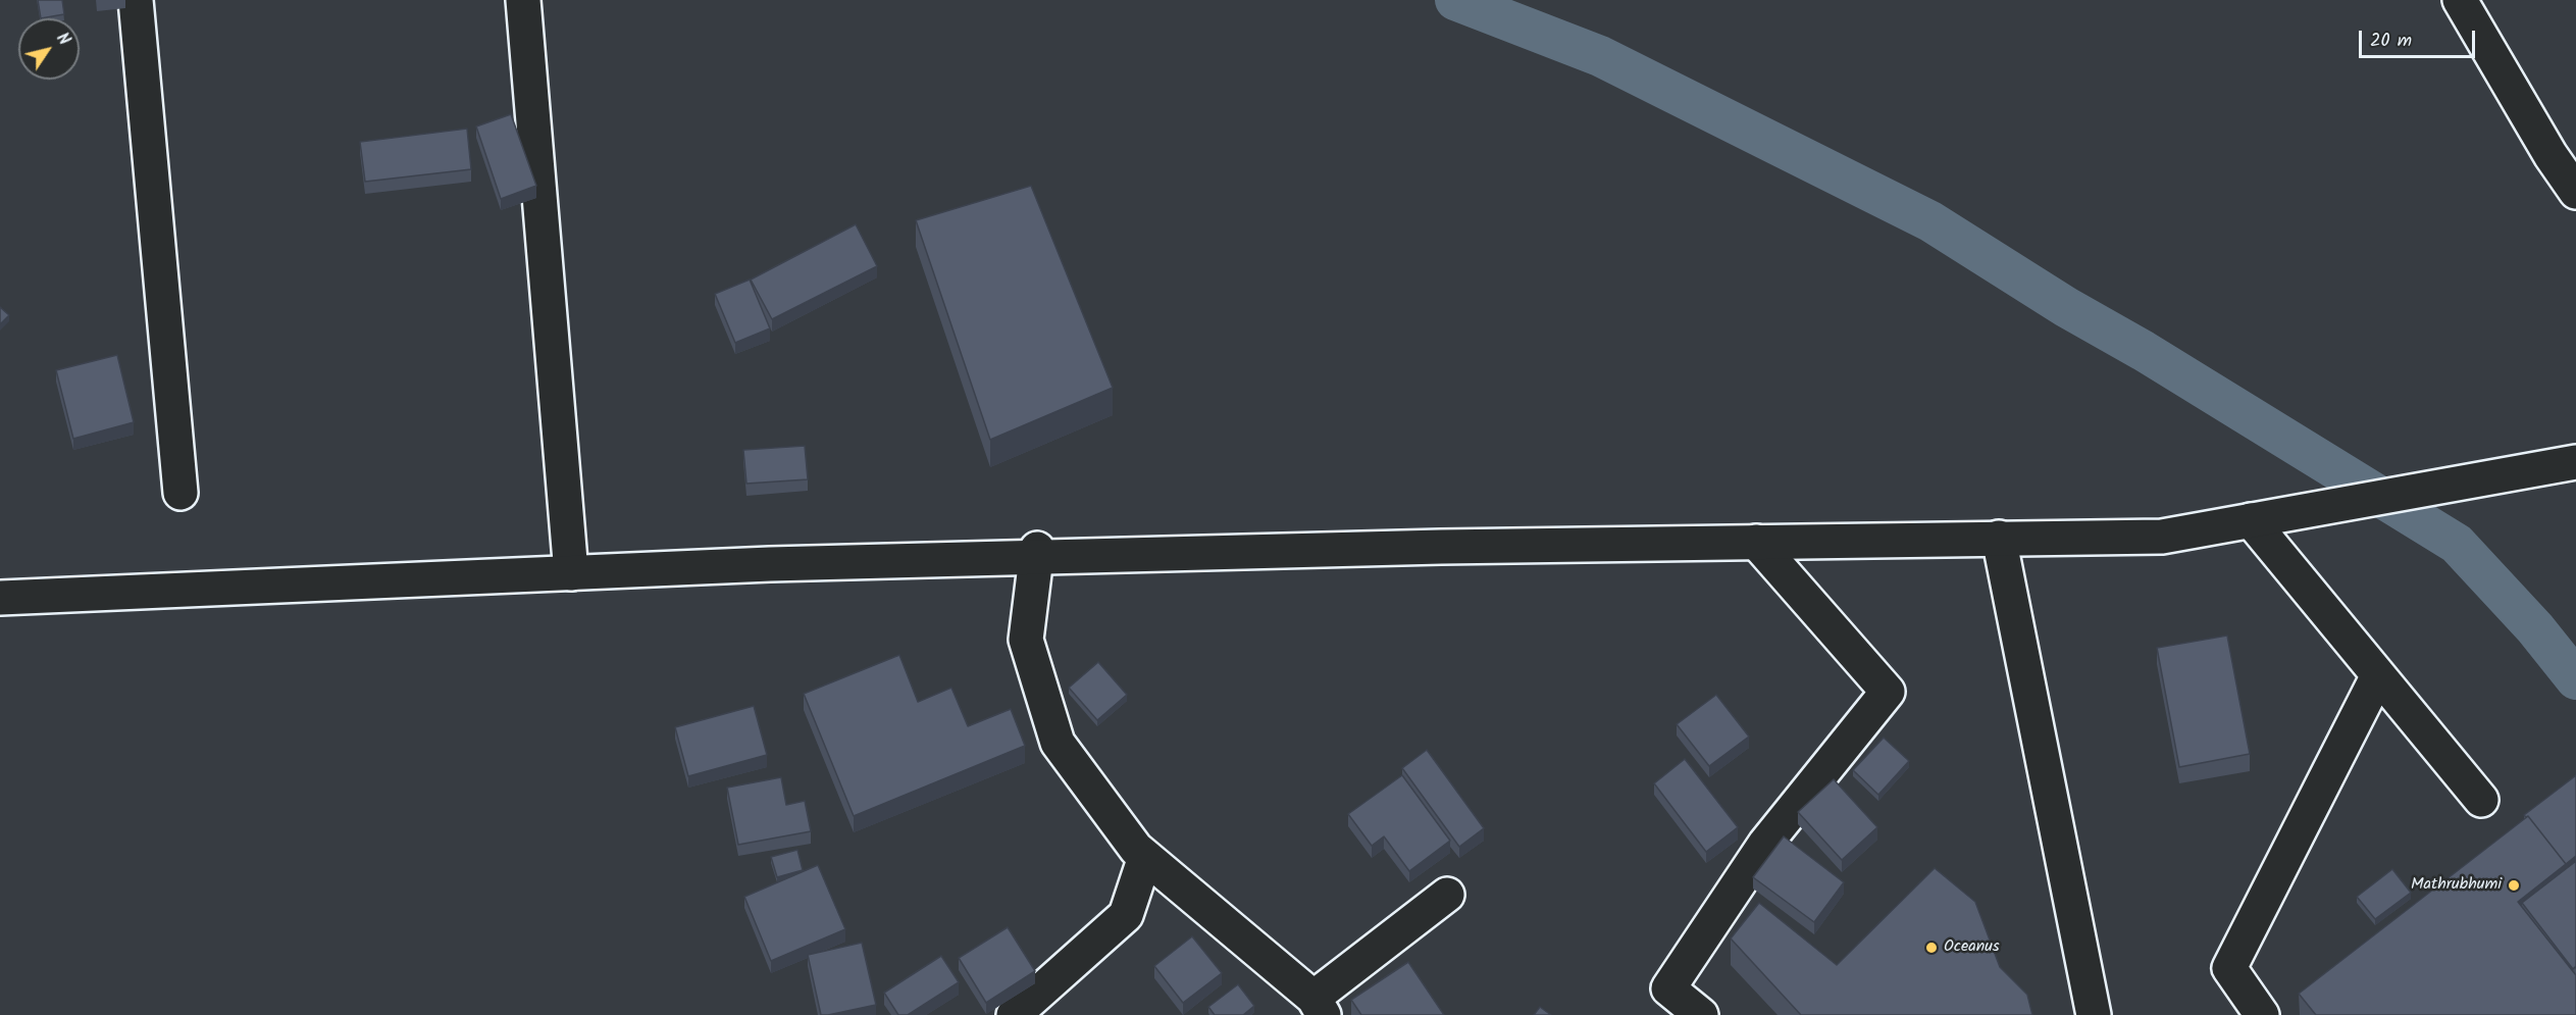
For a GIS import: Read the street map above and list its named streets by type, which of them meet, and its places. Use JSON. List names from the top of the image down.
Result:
{
  "places": ["Mathrubhumi", "Oceanus"],
  "scale_bar": "20 m",
  "north": "top right"
}
